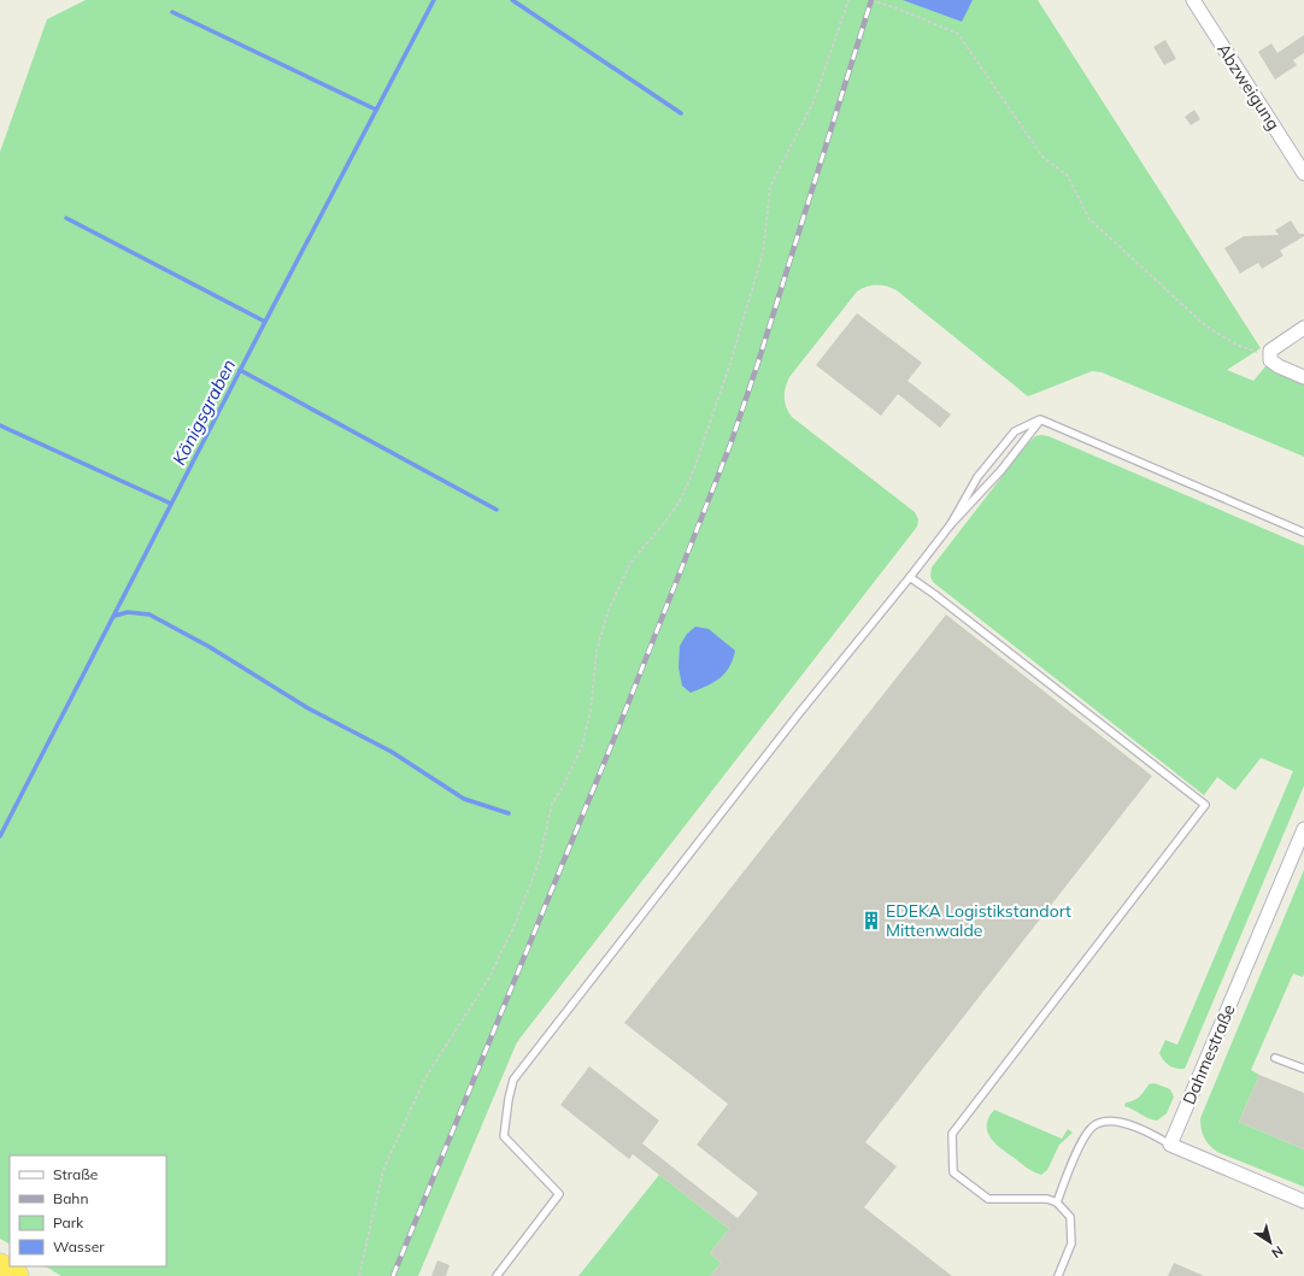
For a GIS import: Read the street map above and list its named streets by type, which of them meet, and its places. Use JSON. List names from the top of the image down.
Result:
{
  "streets": {
    "street": ["Abzweigung", "Dahmestraße"]
  },
  "water": ["Königsgraben"],
  "places": {
    "building": ["EDEKA Logistikstandort Mittenwalde"]
  },
  "legend": [
    "Straße",
    "Bahn",
    "Park",
    "Wasser"
  ],
  "north": "bottom right"
}
